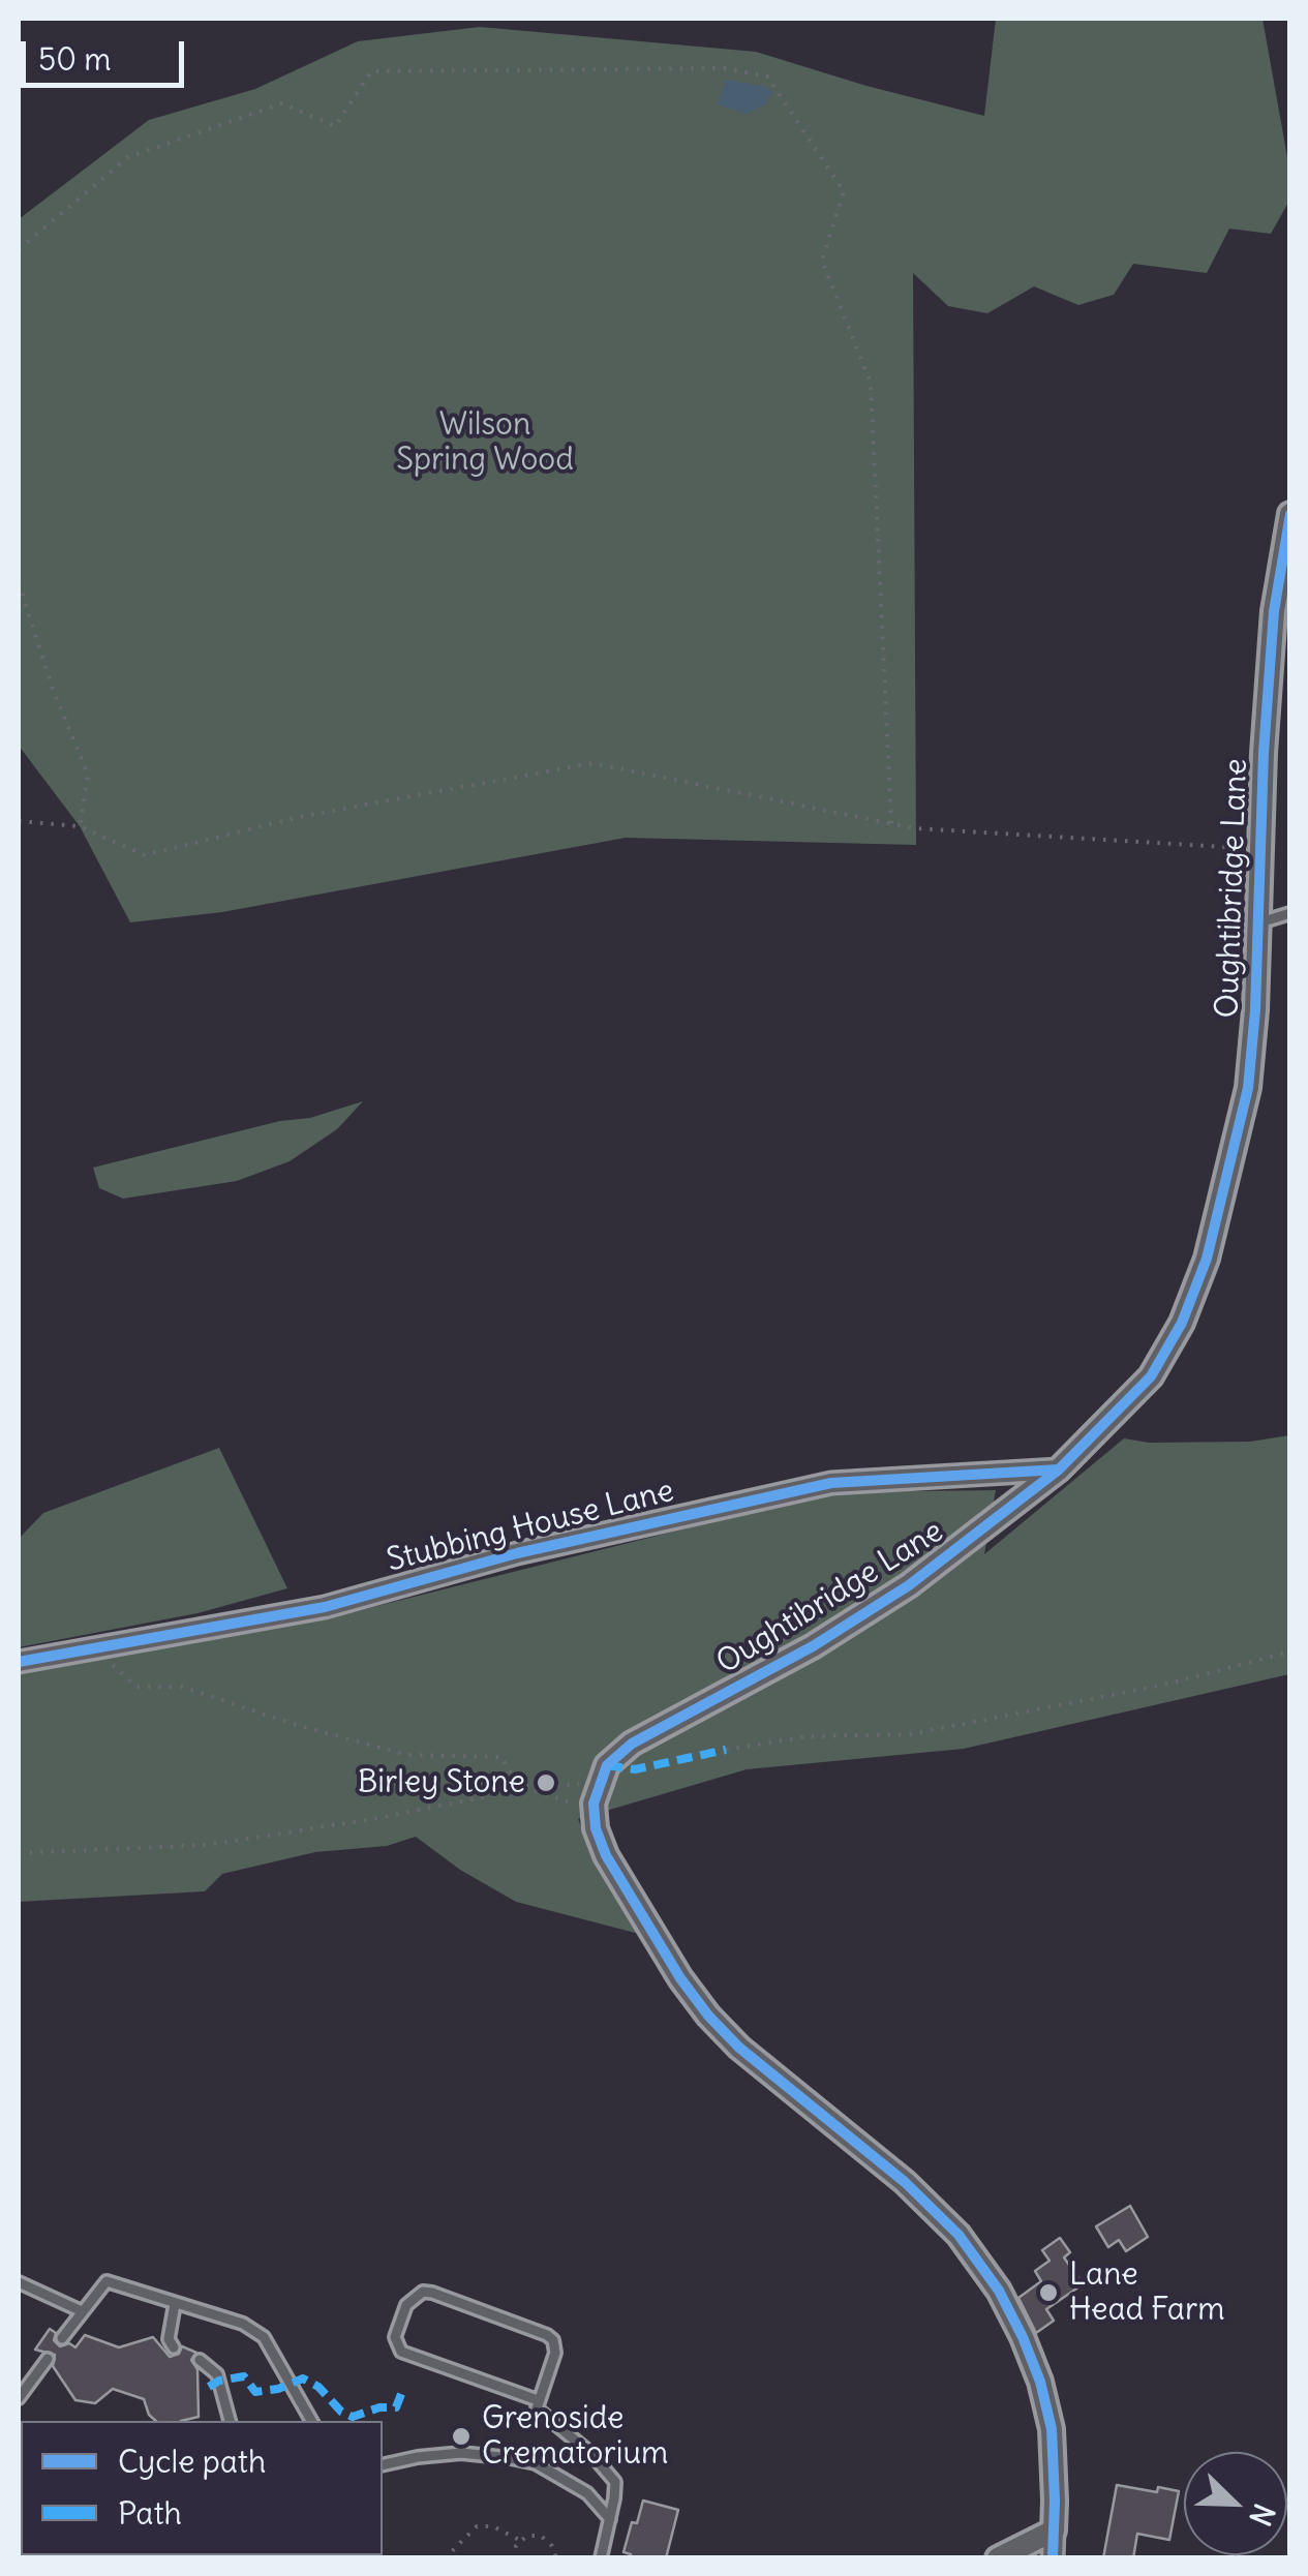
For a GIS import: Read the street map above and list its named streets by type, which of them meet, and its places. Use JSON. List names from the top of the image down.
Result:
{
  "streets": {
    "street": ["Oughtibridge Lane", "Stubbing House Lane"]
  },
  "crossings": [
    ["Oughtibridge Lane", "Stubbing House Lane"]
  ],
  "parks": ["Wilson Spring Wood"],
  "places": ["Birley Stone", "Lane Head Farm", "Grenoside Crematorium"],
  "legend": ["Cycle path", "Path"],
  "scale_bar": "50 m",
  "north": "bottom right"
}
